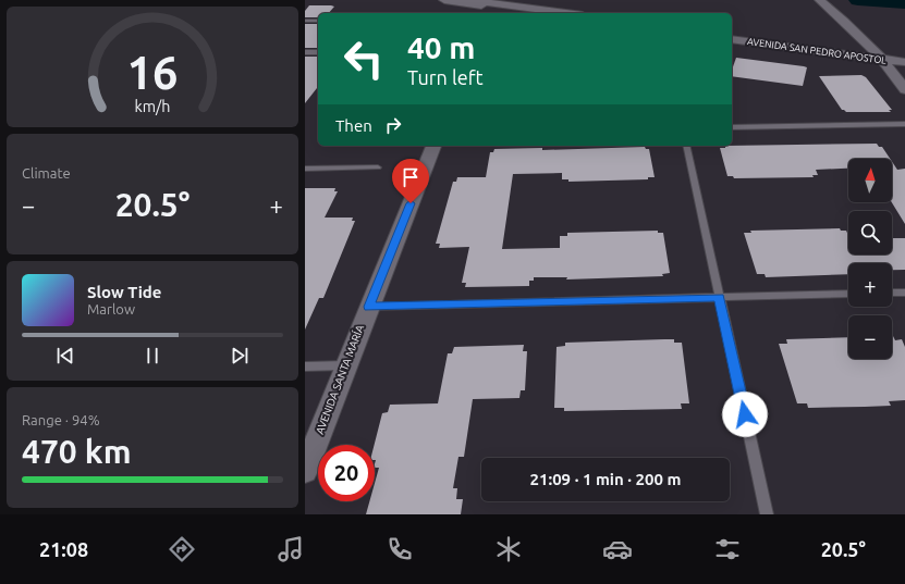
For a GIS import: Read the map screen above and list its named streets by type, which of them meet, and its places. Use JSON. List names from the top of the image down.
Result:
{
  "streets": {
    "street": ["AVENIDA SAN PEDRO APOSTOL", "AVENIDA SANTA MARÍA"]
  },
  "north": "top",
  "page": {
    "turn": ["40 m", "Turn left"],
    "then": "Then",
    "tile": [
      "Climate",
      ["Range · 94%", "470 km"]
    ],
    "map_buttons": ["+", "−"],
    "heat": ["−", "20.5°", "+"],
    "song": ["Slow Tide", "Marlow"],
    "limit": "20",
    "trip": "21:09 · 1 min · 200 m",
    "tabs": ["21:08", "20.5°"],
    "gauge": ["16", "km/h"]
  }
}
